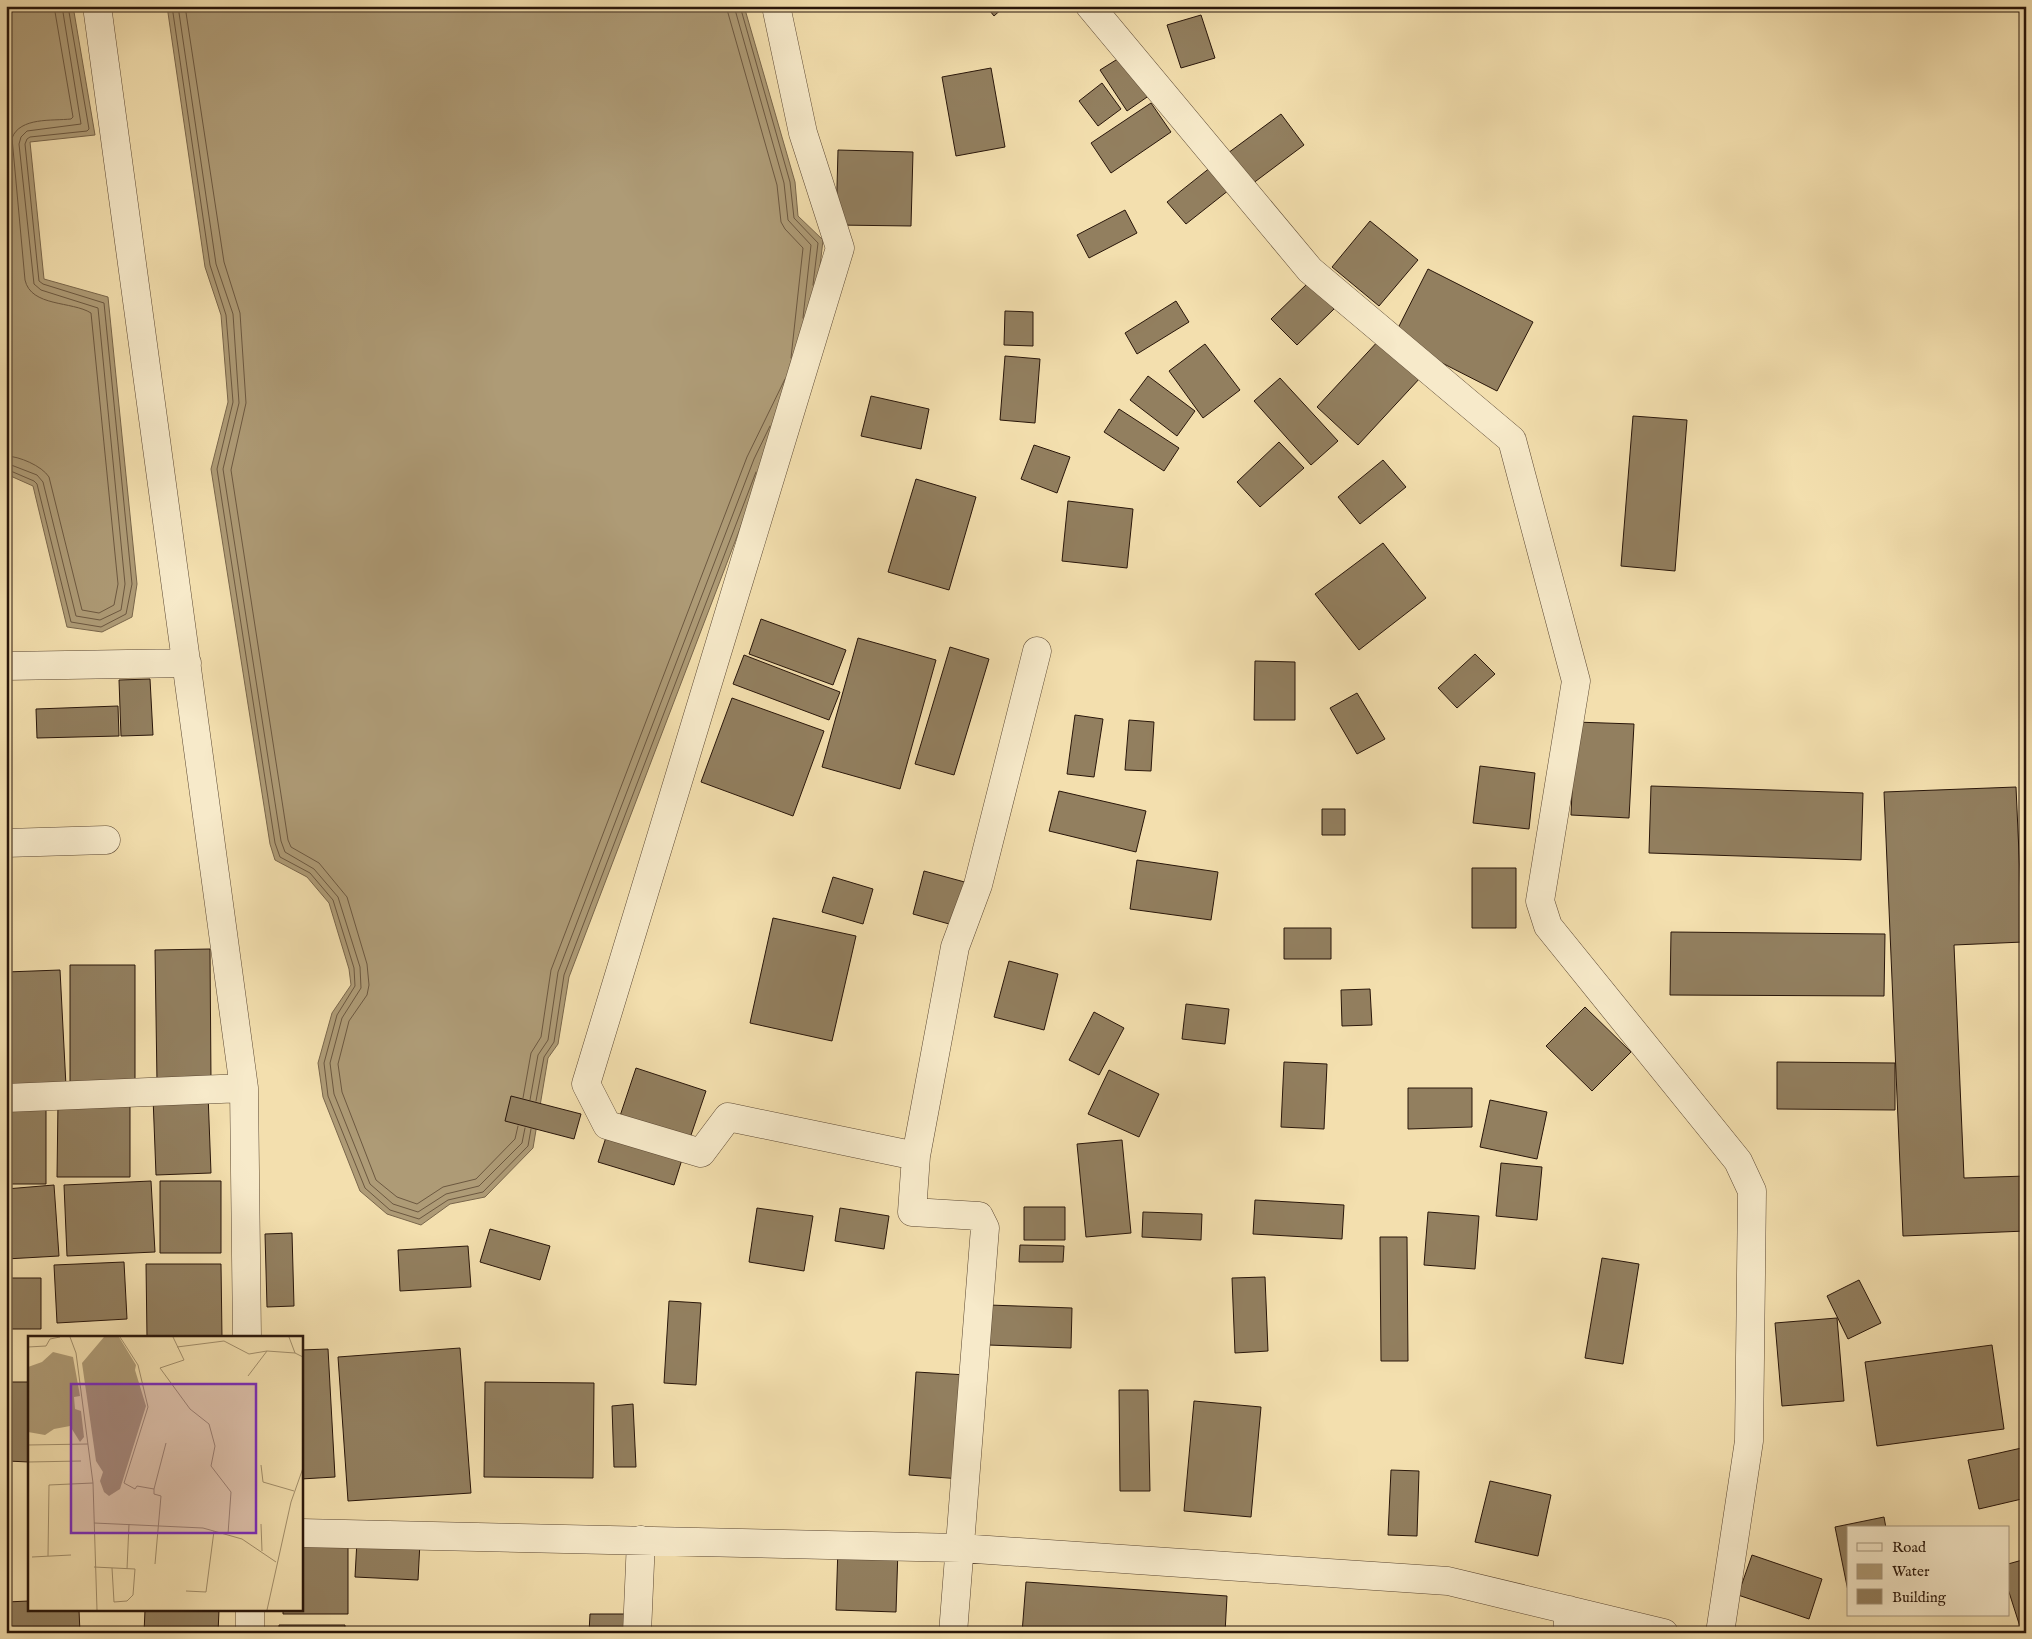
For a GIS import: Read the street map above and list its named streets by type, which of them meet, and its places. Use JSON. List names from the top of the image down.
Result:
{
  "legend": ["Road", "Water", "Building"]
}
